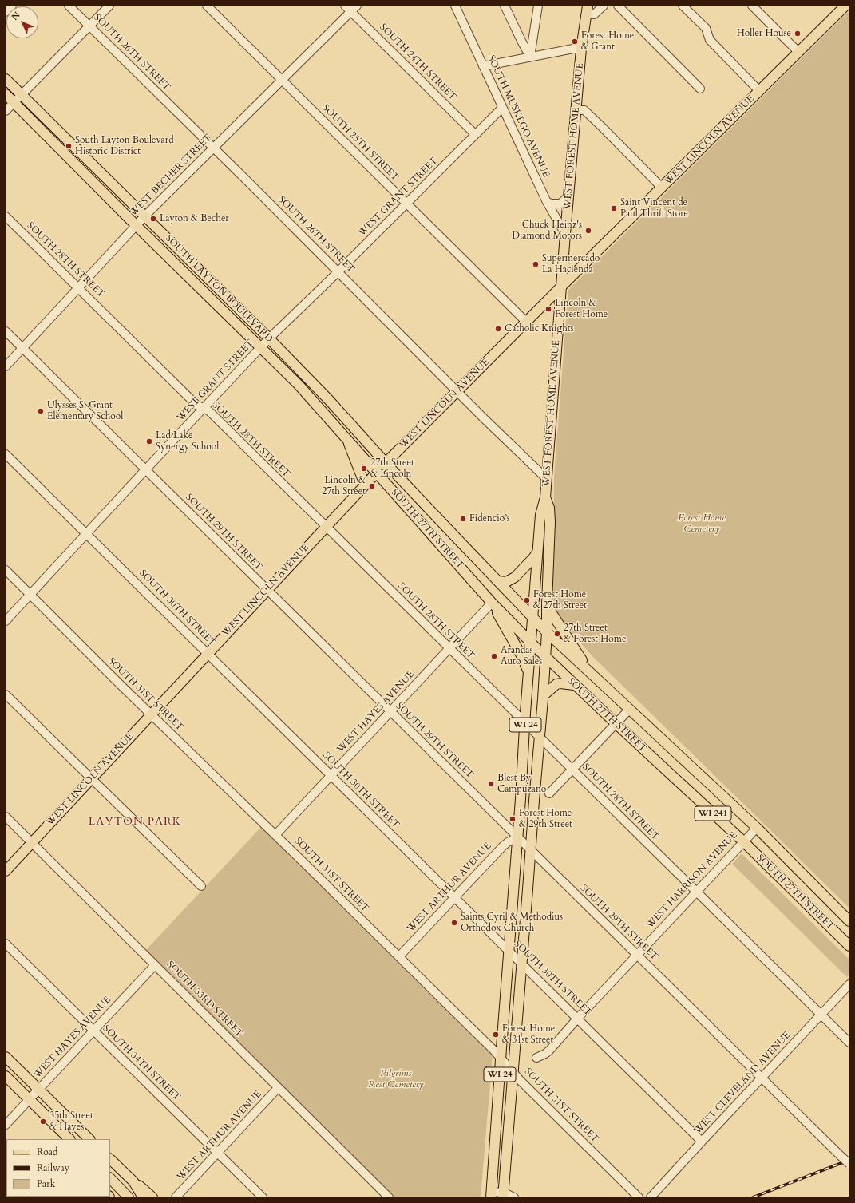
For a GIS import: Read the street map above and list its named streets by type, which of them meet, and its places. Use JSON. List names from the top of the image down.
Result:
{
  "streets": {
    "main road": [
      "WEST FOREST HOME AVENUE",
      "WEST LINCOLN AVENUE",
      "SOUTH LAYTON BOULEVARD",
      "SOUTH 27TH STREET",
      "WI 24",
      "WI 241"
    ],
    "street": [
      "SOUTH 26TH STREET",
      "SOUTH 24TH STREET",
      "SOUTH MUSKEGO AVENUE",
      "SOUTH 25TH STREET",
      "WEST BECHER STREET",
      "WEST GRANT STREET",
      "SOUTH 28TH STREET",
      "SOUTH 29TH STREET",
      "SOUTH 30TH STREET",
      "SOUTH 31ST STREET",
      "WEST HAYES AVENUE",
      "WEST HARRISON AVENUE",
      "WEST ARTHUR AVENUE",
      "SOUTH 33RD STREET",
      "SOUTH 34TH STREET",
      "WEST CLEVELAND AVENUE"
    ]
  },
  "crossings": [
    ["SOUTH 26TH STREET", "WEST FOREST HOME AVENUE"],
    ["SOUTH 26TH STREET", "WEST LINCOLN AVENUE"],
    ["SOUTH 26TH STREET", "WEST BECHER STREET"],
    ["SOUTH 26TH STREET", "WEST GRANT STREET"],
    ["SOUTH 24TH STREET", "WEST BECHER STREET"],
    ["SOUTH 24TH STREET", "WEST GRANT STREET"],
    ["SOUTH MUSKEGO AVENUE", "WEST FOREST HOME AVENUE"],
    ["SOUTH MUSKEGO AVENUE", "WEST GRANT STREET"],
    ["WEST FOREST HOME AVENUE", "WEST LINCOLN AVENUE"],
    ["WEST FOREST HOME AVENUE", "SOUTH 28TH STREET"],
    ["WEST FOREST HOME AVENUE", "SOUTH 27TH STREET"],
    ["WEST FOREST HOME AVENUE", "SOUTH 29TH STREET"],
    ["WEST FOREST HOME AVENUE", "SOUTH 30TH STREET"],
    ["WEST FOREST HOME AVENUE", "SOUTH 31ST STREET"],
    ["WEST FOREST HOME AVENUE", "WEST ARTHUR AVENUE"],
    ["WEST LINCOLN AVENUE", "SOUTH 25TH STREET"],
    ["WEST LINCOLN AVENUE", "SOUTH 28TH STREET"],
    ["WEST LINCOLN AVENUE", "SOUTH LAYTON BOULEVARD"],
    ["WEST LINCOLN AVENUE", "SOUTH 27TH STREET"],
    ["WEST LINCOLN AVENUE", "SOUTH 29TH STREET"],
    ["WEST LINCOLN AVENUE", "SOUTH 30TH STREET"],
    ["WEST LINCOLN AVENUE", "SOUTH 31ST STREET"],
    ["WEST LINCOLN AVENUE", "SOUTH 33RD STREET"],
    ["SOUTH 25TH STREET", "WEST BECHER STREET"],
    ["SOUTH 25TH STREET", "WEST GRANT STREET"],
    ["WEST BECHER STREET", "SOUTH 28TH STREET"],
    ["WEST BECHER STREET", "SOUTH LAYTON BOULEVARD"],
    ["WEST BECHER STREET", "SOUTH 29TH STREET"],
    ["WEST GRANT STREET", "SOUTH 28TH STREET"],
    ["WEST GRANT STREET", "SOUTH LAYTON BOULEVARD"],
    ["WEST GRANT STREET", "SOUTH 29TH STREET"],
    ["WEST GRANT STREET", "SOUTH 30TH STREET"],
    ["WEST GRANT STREET", "SOUTH 31ST STREET"],
    ["SOUTH 28TH STREET", "WEST HAYES AVENUE"],
    ["SOUTH 28TH STREET", "WEST HARRISON AVENUE"],
    ["SOUTH 28TH STREET", "WEST CLEVELAND AVENUE"],
    ["SOUTH LAYTON BOULEVARD", "SOUTH 27TH STREET"],
    ["SOUTH 27TH STREET", "WEST HAYES AVENUE"],
    ["SOUTH 27TH STREET", "WEST HARRISON AVENUE"],
    ["SOUTH 29TH STREET", "WEST HAYES AVENUE"],
    ["SOUTH 29TH STREET", "WEST HARRISON AVENUE"],
    ["SOUTH 29TH STREET", "WEST ARTHUR AVENUE"],
    ["SOUTH 29TH STREET", "WEST CLEVELAND AVENUE"],
    ["SOUTH 30TH STREET", "WEST HAYES AVENUE"],
    ["SOUTH 30TH STREET", "WEST HARRISON AVENUE"],
    ["SOUTH 30TH STREET", "WEST ARTHUR AVENUE"],
    ["SOUTH 30TH STREET", "WEST CLEVELAND AVENUE"],
    ["SOUTH 31ST STREET", "WEST HAYES AVENUE"],
    ["SOUTH 31ST STREET", "WEST ARTHUR AVENUE"],
    ["WEST HAYES AVENUE", "SOUTH 33RD STREET"],
    ["WEST HAYES AVENUE", "SOUTH 34TH STREET"],
    ["WEST ARTHUR AVENUE", "SOUTH 33RD STREET"],
    ["WEST ARTHUR AVENUE", "SOUTH 34TH STREET"]
  ],
  "districts": ["LAYTON PARK"],
  "parks": ["Forest Home Cemetery", "Pilgrims Rest Cemetery"],
  "places": [
    "Holler House",
    "Forest Home & Grant",
    "South Layton Boulevard Historic District",
    "Saint Vincent de Paul Thrift Store",
    "Layton & Becher",
    "Chuck Heinz's Diamond Motors",
    "Supermercado La Hacienda",
    "Lincoln & Forest Home",
    "Catholic Knights",
    "Ulysses S. Grant Elementary School",
    "Lad Lake Synergy School",
    "27th Street & Lincoln",
    "Lincoln & 27th Street",
    "Fidencio’s",
    "Forest Home & 27th Street",
    "27th Street & Forest Home",
    "Arandas Auto Sales",
    "Blest By Campuzano",
    "Forest Home & 29th Street",
    "Saints Cyril & Methodius Orthodox Church",
    "Forest Home & 31st Street",
    "35th Street & Hayes"
  ],
  "legend": ["Road", "Railway", "Park"],
  "north": "top left"
}
